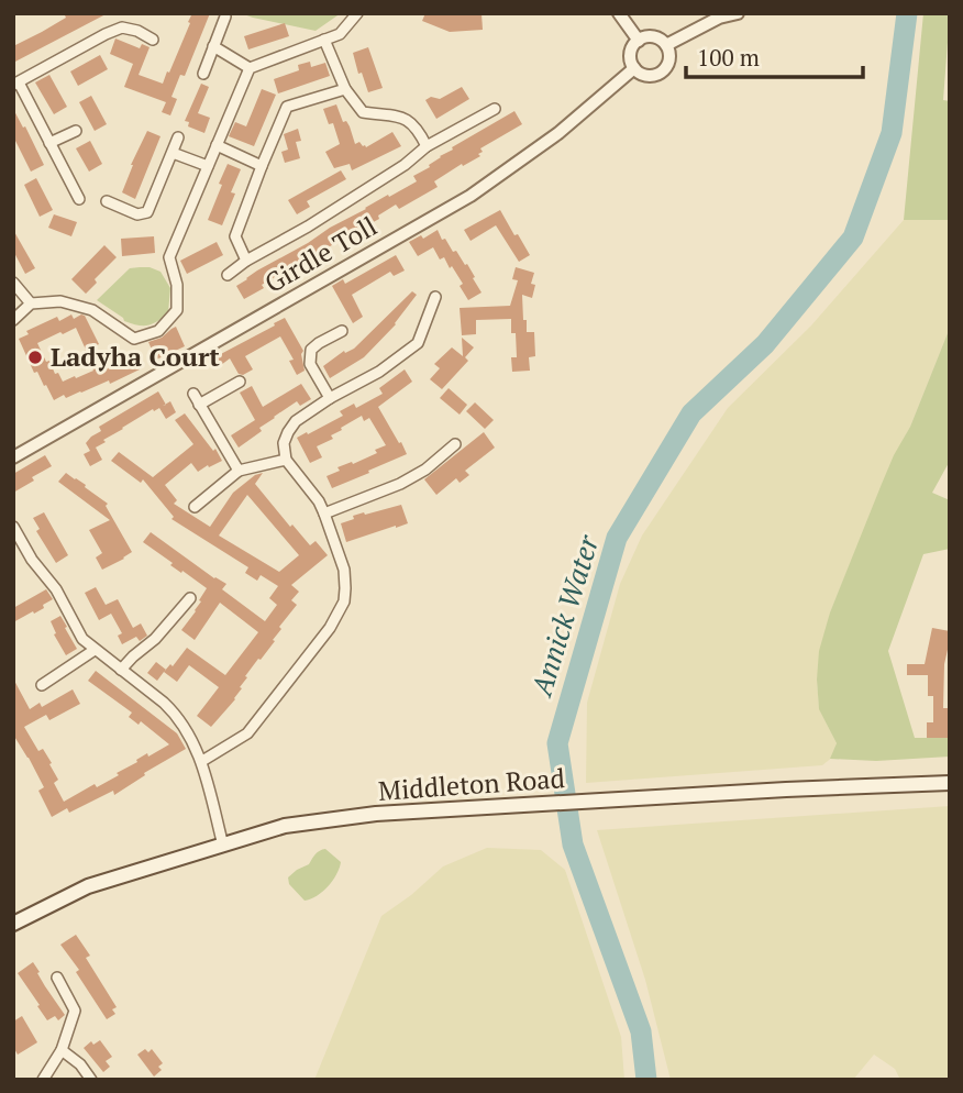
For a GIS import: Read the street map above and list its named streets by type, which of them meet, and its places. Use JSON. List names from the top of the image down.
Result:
{
  "streets": {
    "main road": ["Middleton Road"],
    "street": ["Girdle Toll"]
  },
  "water": ["Annick Water"],
  "places": ["Ladyha Court"],
  "scale_bar": "100 m"
}
